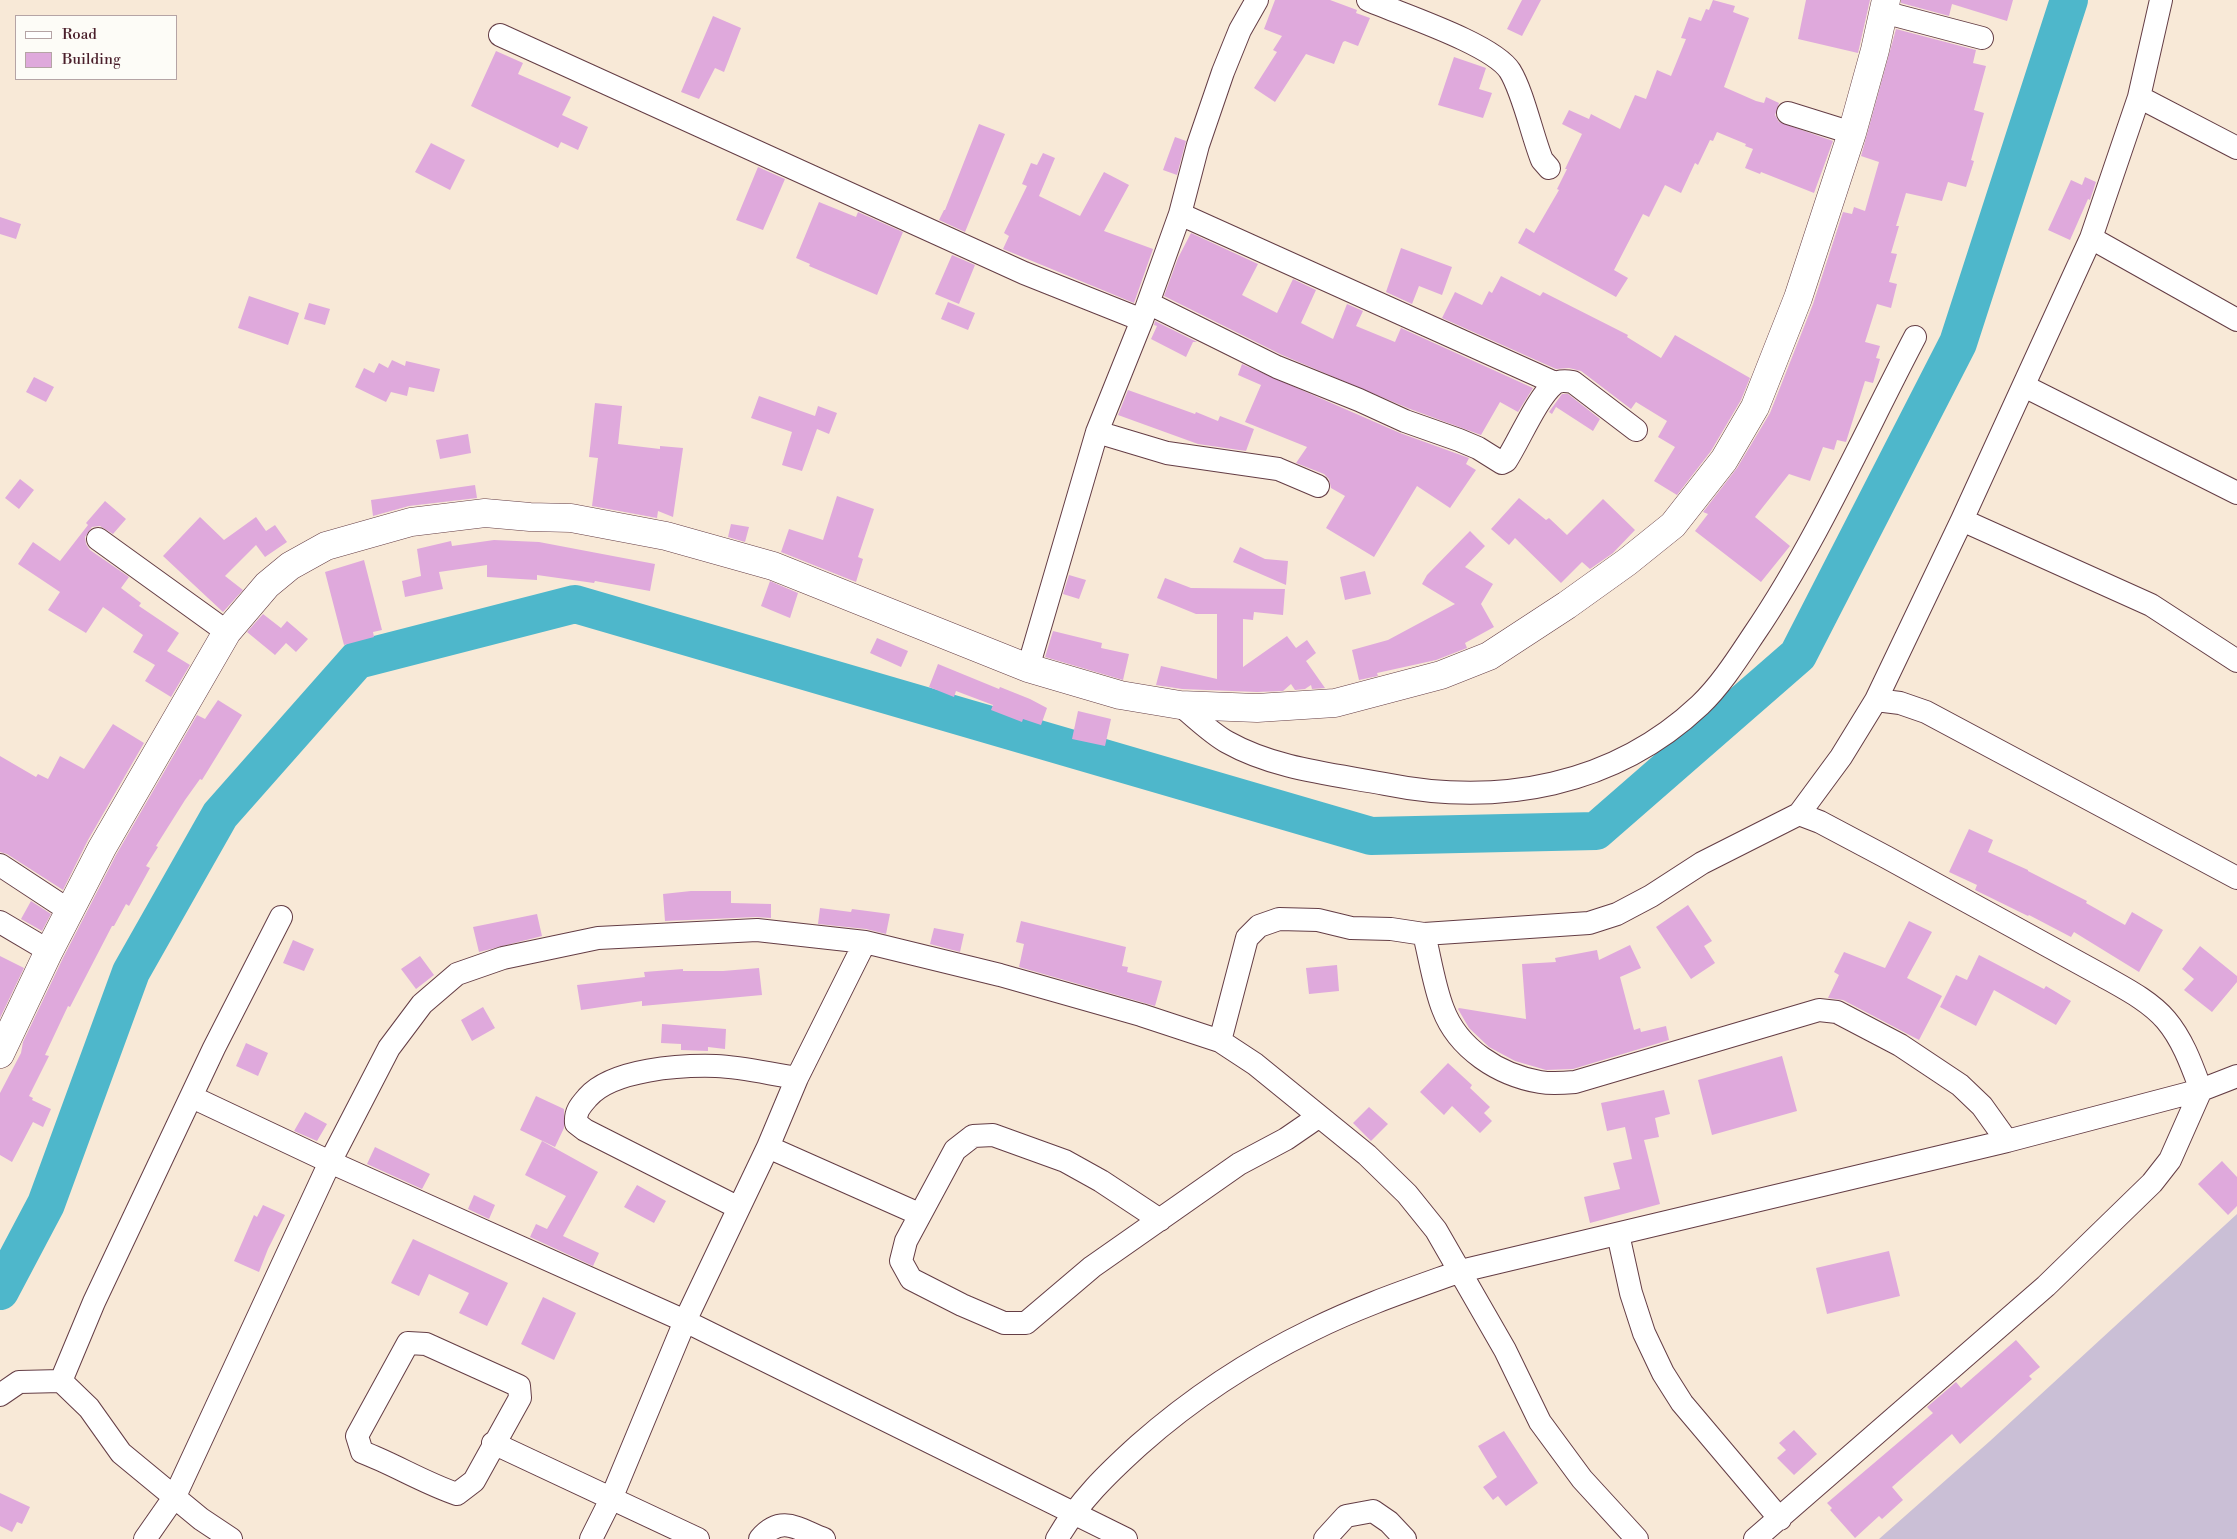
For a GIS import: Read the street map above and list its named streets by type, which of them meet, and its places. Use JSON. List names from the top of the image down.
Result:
{
  "legend": ["Road", "Building"]
}
